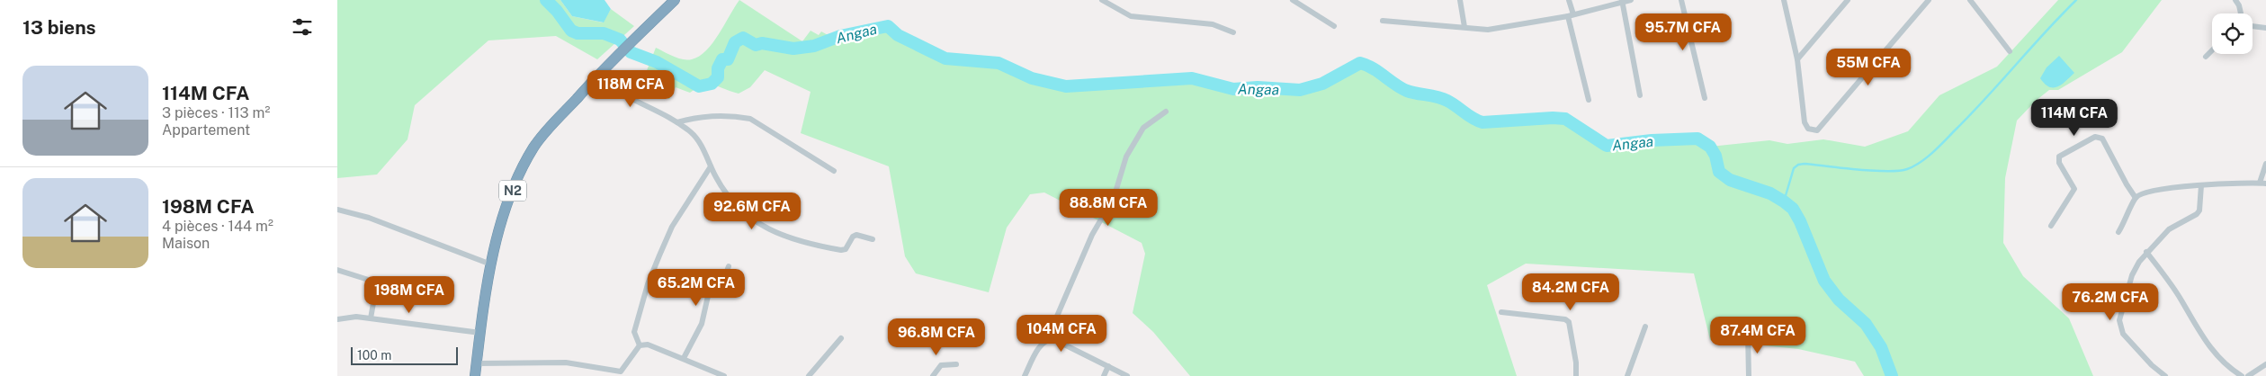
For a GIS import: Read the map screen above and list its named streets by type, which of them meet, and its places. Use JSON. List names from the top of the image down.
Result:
{
  "streets": {
    "highway": ["N2"]
  },
  "water": ["Angaa"],
  "scale_bar": "100 m",
  "page": {
    "heading": "13 biens",
    "price": [
      "95.7M CFA",
      "55M CFA",
      "118M CFA",
      "114M CFA",
      "88.8M CFA",
      "92.6M CFA",
      "65.2M CFA",
      "84.2M CFA",
      "198M CFA",
      "76.2M CFA",
      "104M CFA",
      "87.4M CFA",
      "96.8M CFA"
    ],
    "list": [
      {
        "name": "114M CFA",
        "note": "3 pièces · 113 m² · Appartement"
      },
      {
        "name": "198M CFA",
        "note": "4 pièces · 144 m² · Maison"
      }
    ],
    "scale": "100 m"
  }
}
